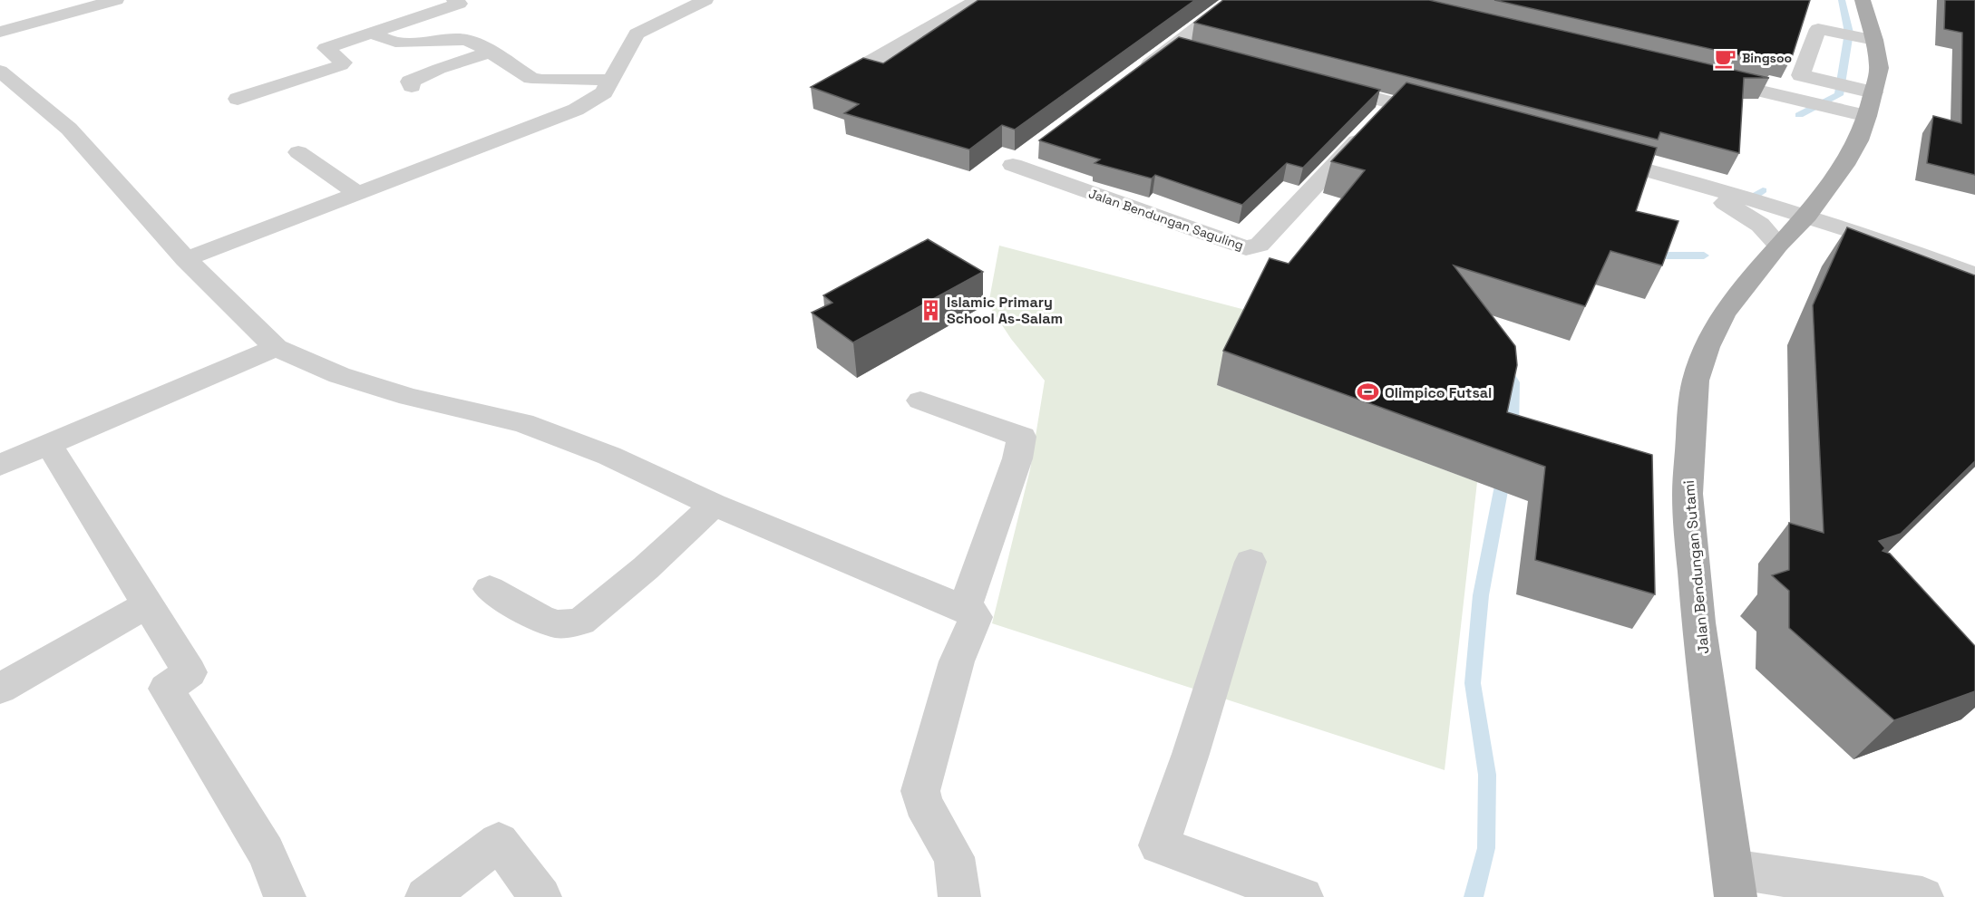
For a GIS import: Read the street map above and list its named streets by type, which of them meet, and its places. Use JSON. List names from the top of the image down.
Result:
{
  "streets": {
    "main road": ["Jalan Bendungan Sutami"],
    "street": ["Jalan Bendungan Saguling"]
  },
  "places": {
    "cafe": ["Bingsoo"],
    "building": ["Islamic Primary School As-Salam"],
    "sports": ["Olimpico Futsal"]
  }
}
